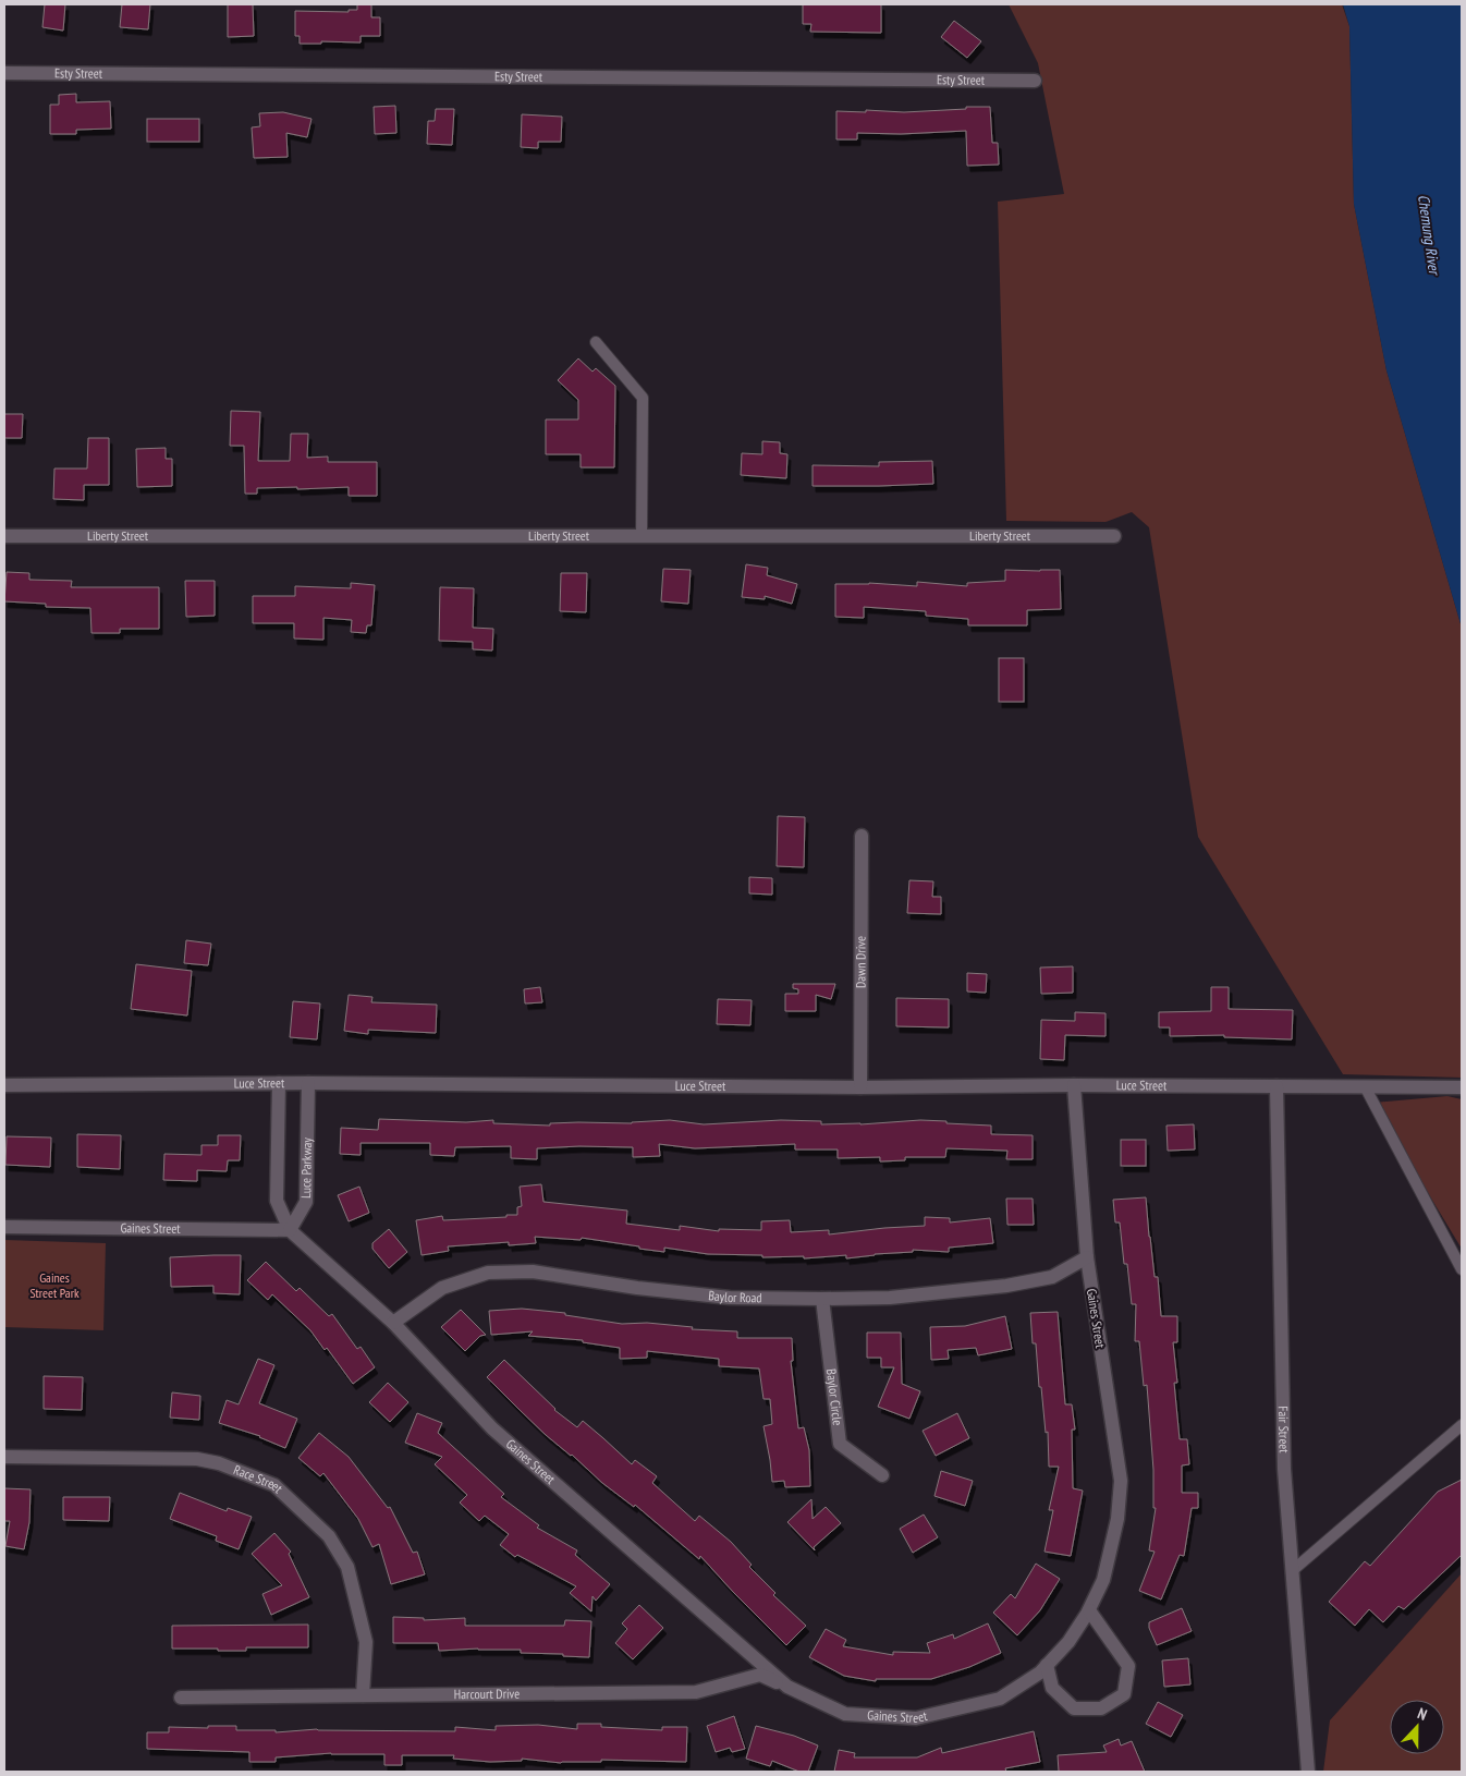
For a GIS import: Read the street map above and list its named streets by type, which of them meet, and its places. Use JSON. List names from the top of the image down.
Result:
{
  "streets": {
    "street": [
      "Esty Street",
      "Liberty Street",
      "Dawn Drive",
      "Luce Street",
      "Luce Parkway",
      "Gaines Street",
      "Baylor Road",
      "Baylor Circle",
      "Fair Street",
      "Race Street",
      "Harcourt Drive"
    ]
  },
  "crossings": [
    ["Dawn Drive", "Luce Street"],
    ["Luce Street", "Luce Parkway"],
    ["Luce Street", "Gaines Street"],
    ["Luce Street", "Fair Street"],
    ["Luce Parkway", "Gaines Street"],
    ["Gaines Street", "Baylor Road"],
    ["Gaines Street", "Harcourt Drive"],
    ["Baylor Road", "Baylor Circle"],
    ["Race Street", "Harcourt Drive"]
  ],
  "water": ["Chemung River"],
  "parks": ["Gaines Street Park"],
  "north": "top"
}
